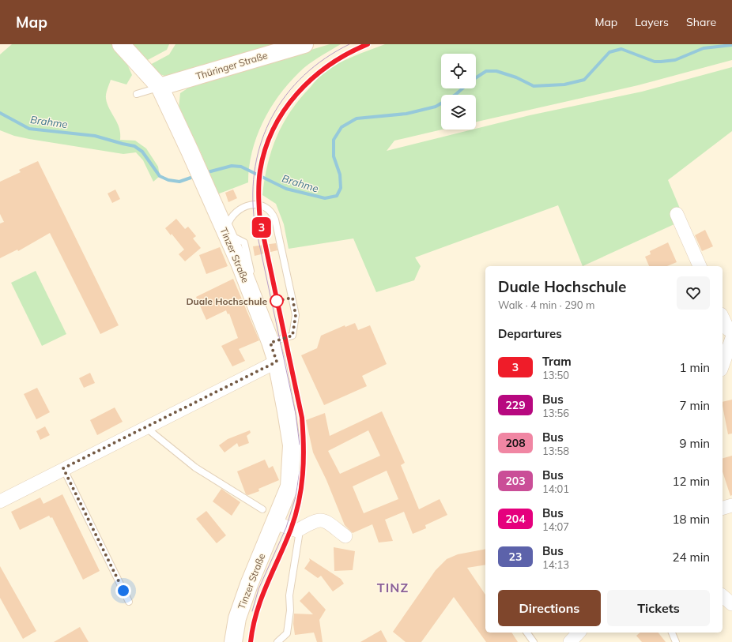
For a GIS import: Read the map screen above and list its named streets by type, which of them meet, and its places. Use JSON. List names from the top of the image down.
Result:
{
  "streets": {
    "street": ["Thüringer Straße", "Tinzer Straße"]
  },
  "crossings": [
    ["Thüringer Straße", "Tinzer Straße"]
  ],
  "districts": ["TINZ"],
  "water": ["Brahme"],
  "places": ["Duale Hochschule"],
  "lines": ["tram line 3"],
  "page": {
    "header": "Map",
    "nav": ["Map", "Layers", "Share"],
    "on_map": "3",
    "heading": [
      ["Duale Hochschule", "Walk · 4 min · 290 m"],
      "Departures"
    ],
    "list": [
      {
        "mark": "3",
        "name": "Tram",
        "note": "13:50",
        "value": "1 min"
      },
      {
        "mark": "229",
        "name": "Bus",
        "note": "13:56",
        "value": "7 min"
      },
      {
        "mark": "208",
        "name": "Bus",
        "note": "13:58",
        "value": "9 min"
      },
      {
        "mark": "203",
        "name": "Bus",
        "note": "14:01",
        "value": "12 min"
      },
      {
        "mark": "204",
        "name": "Bus",
        "note": "14:07",
        "value": "18 min"
      },
      {
        "mark": "23",
        "name": "Bus",
        "note": "14:13",
        "value": "24 min"
      }
    ],
    "buttons": ["Directions", "Tickets"]
  }
}
